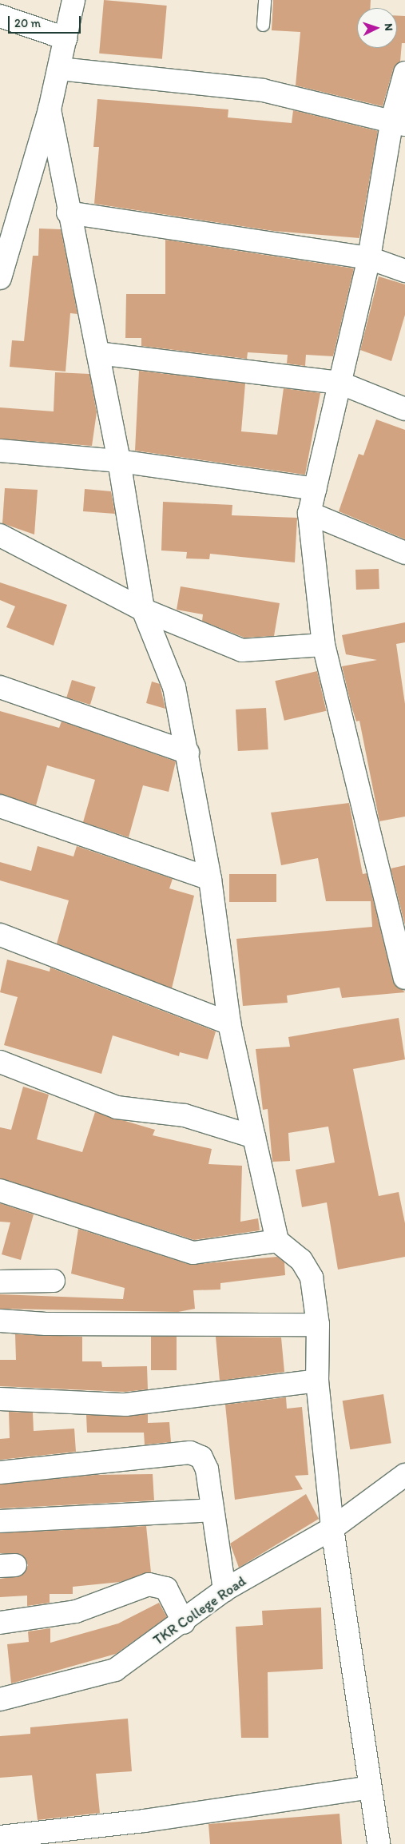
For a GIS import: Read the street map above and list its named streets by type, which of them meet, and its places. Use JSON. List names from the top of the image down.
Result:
{
  "streets": {
    "street": ["TKR College Road"]
  },
  "scale_bar": "20 m",
  "north": "right"
}
